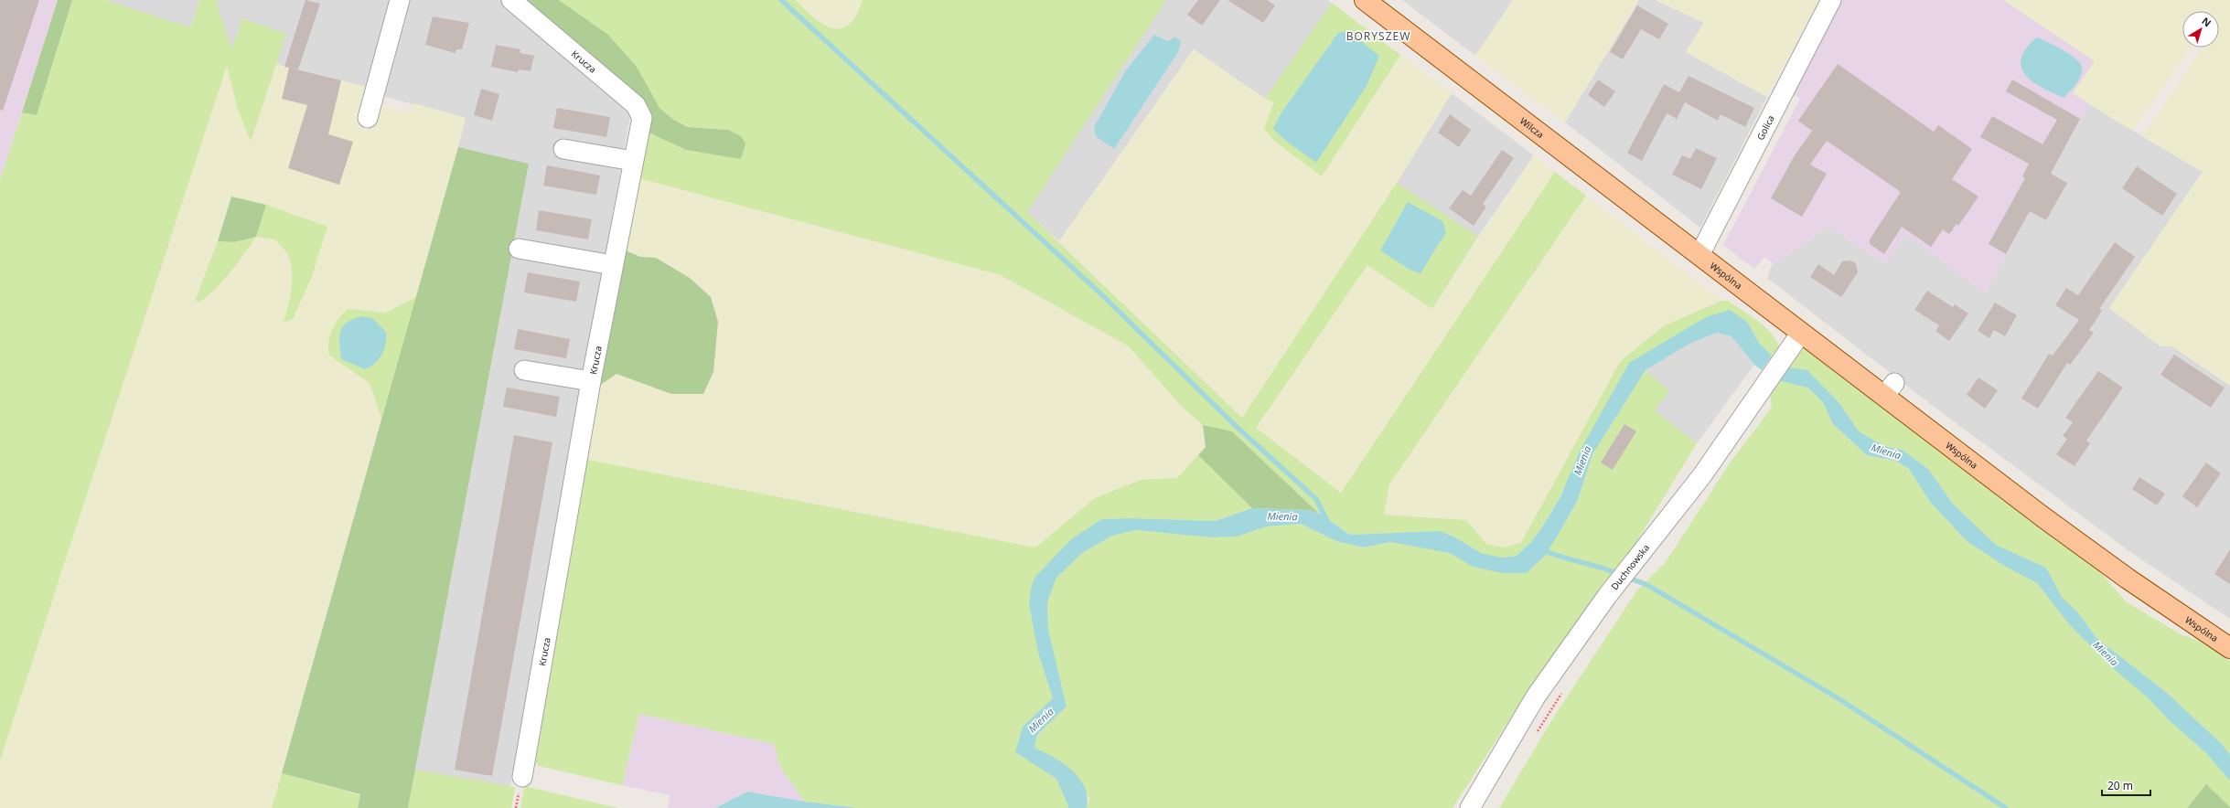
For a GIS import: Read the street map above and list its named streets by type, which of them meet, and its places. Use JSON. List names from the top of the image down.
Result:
{
  "streets": {
    "main road": ["Wilcza", "Wspólna"],
    "street": ["Krucza", "Golica", "Duchnowska"]
  },
  "crossings": [
    ["Wilcza", "Golica"],
    ["Wilcza", "Wspólna"],
    ["Golica", "Wspólna"],
    ["Wspólna", "Duchnowska"]
  ],
  "districts": ["BORYSZEW"],
  "water": ["Mienia"],
  "scale_bar": "20 m",
  "north": "top right"
}
